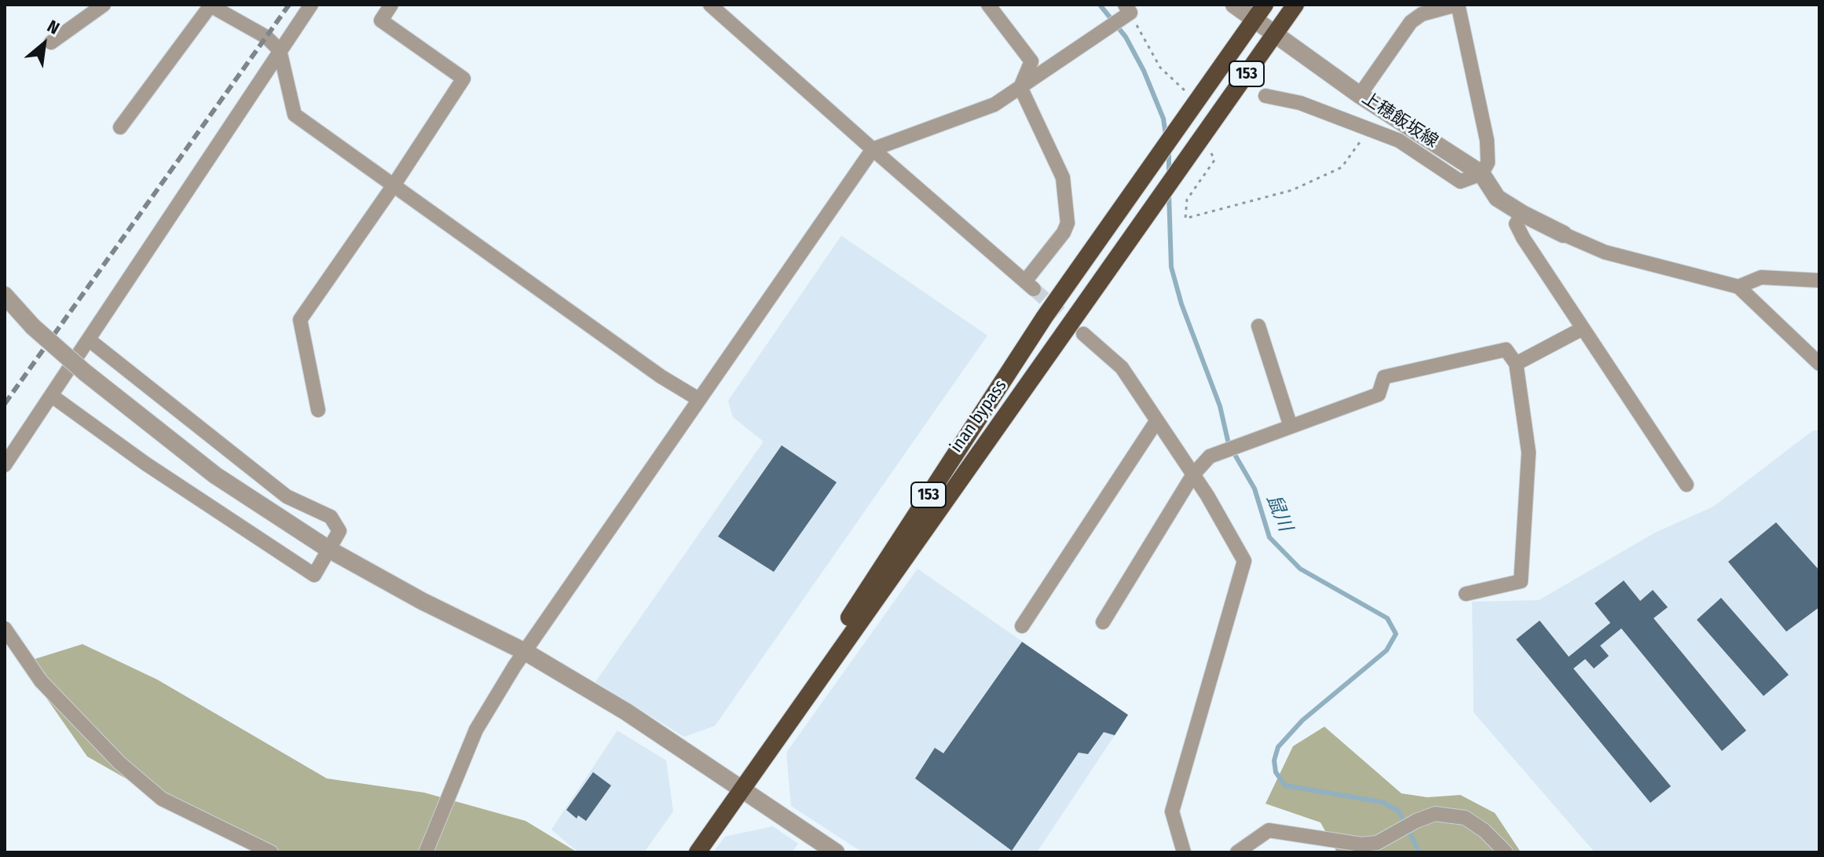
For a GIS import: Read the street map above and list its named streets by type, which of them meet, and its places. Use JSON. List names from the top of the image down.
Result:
{
  "streets": {
    "highway": ["153", "inan bypass"],
    "street": ["上穂飯坂線"]
  },
  "crossings": [
    ["上穂飯坂線", "inan bypass"]
  ],
  "water": ["鼠川"],
  "north": "top right"
}
